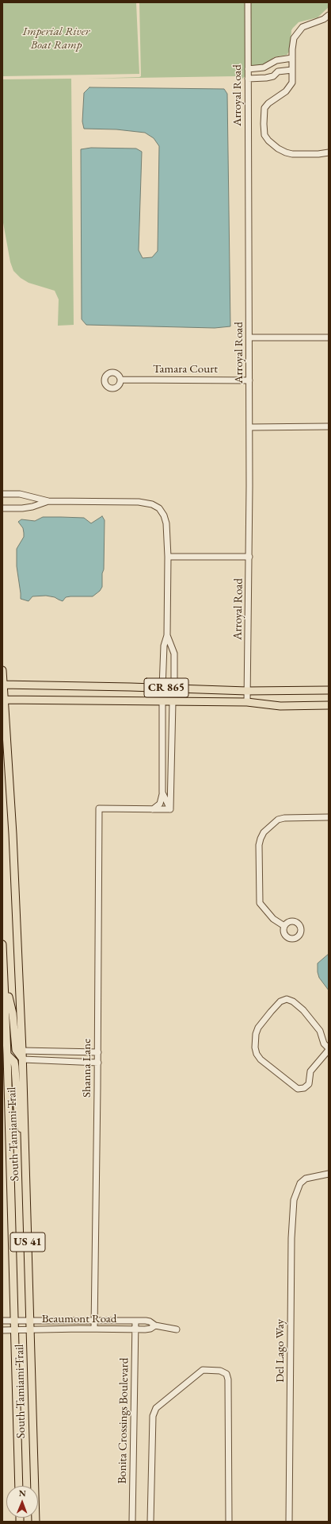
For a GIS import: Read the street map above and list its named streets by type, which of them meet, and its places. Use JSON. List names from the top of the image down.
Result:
{
  "streets": {
    "main road": ["CR 865", "South Tamiami Trail", "US 41"],
    "street": [
      "Arroyal Road",
      "Tamara Court",
      "Shanna Lane",
      "Beaumont Road",
      "Del Lago Way",
      "Bonita Crossings Boulevard"
    ]
  },
  "crossings": [
    ["Arroyal Road", "Tamara Court"],
    ["Arroyal Road", "CR 865"],
    ["CR 865", "South Tamiami Trail"],
    ["Shanna Lane", "Beaumont Road"],
    ["South Tamiami Trail", "Beaumont Road"],
    ["Beaumont Road", "Bonita Crossings Boulevard"]
  ],
  "parks": ["Imperial River Boat Ramp"],
  "north": "top"
}
